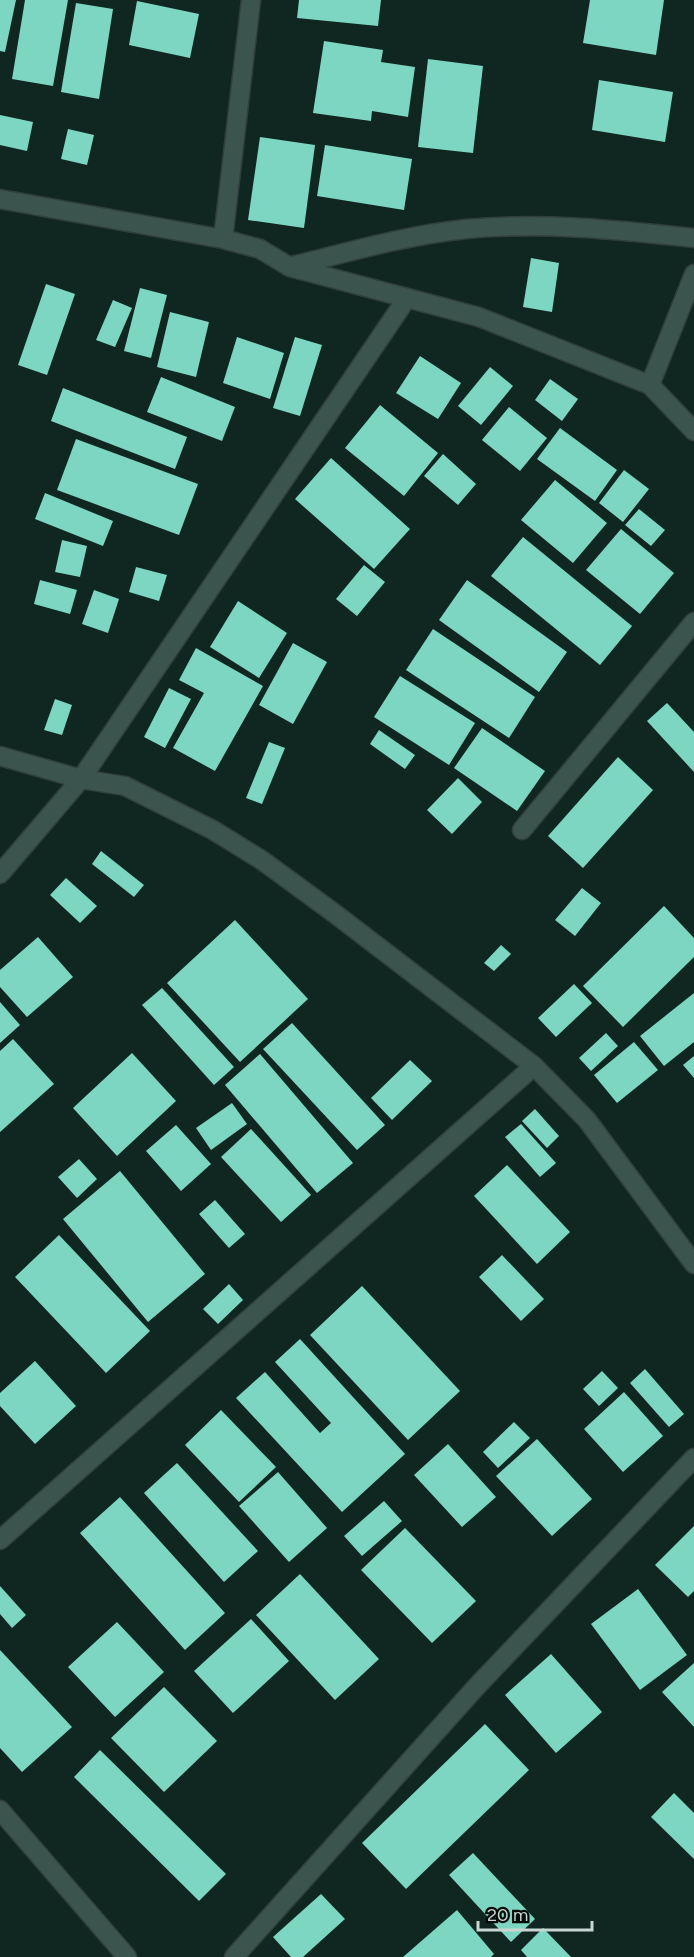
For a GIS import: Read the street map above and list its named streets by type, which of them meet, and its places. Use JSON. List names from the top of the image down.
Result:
{
  "scale_bar": "20 m"
}
